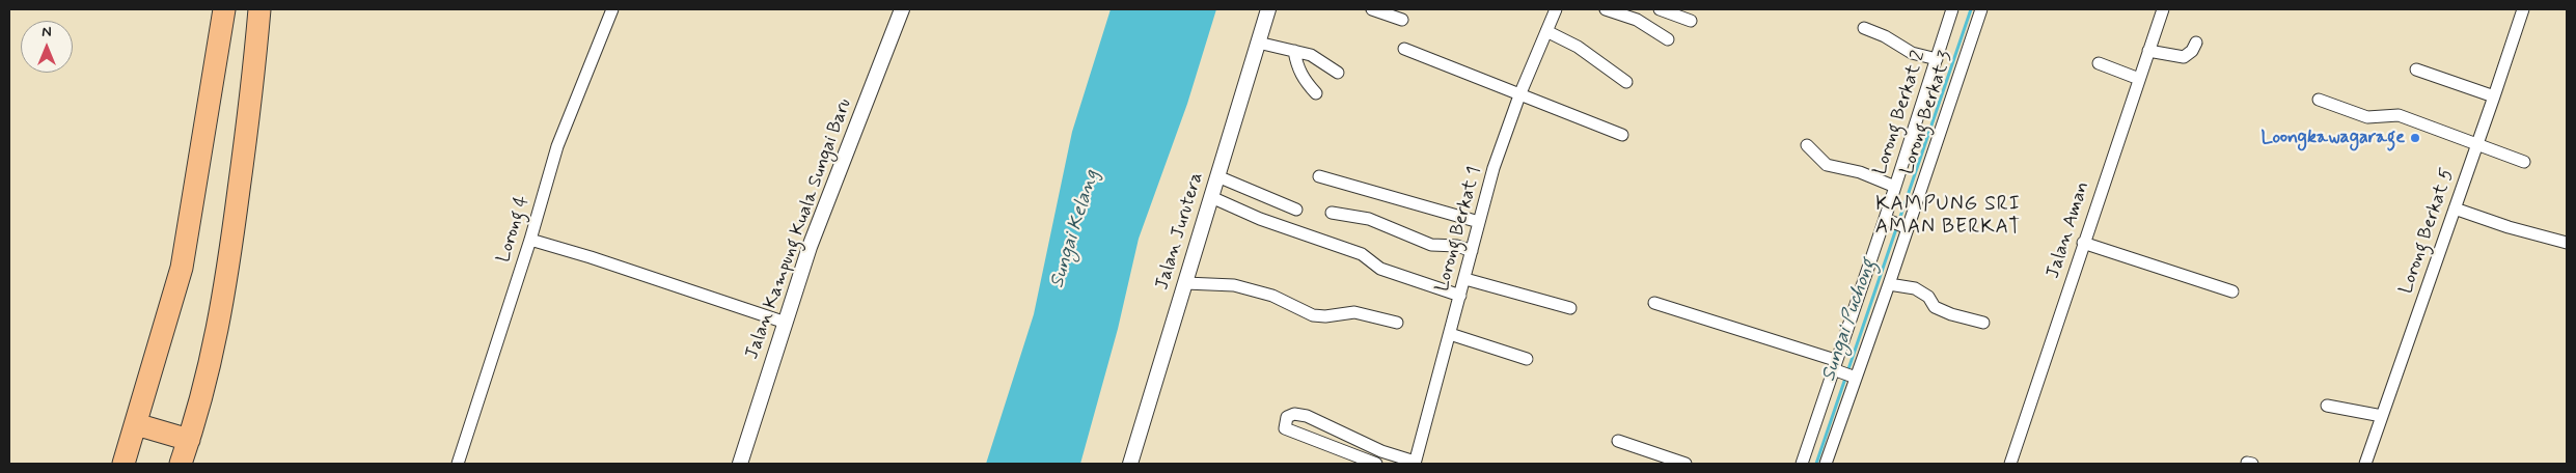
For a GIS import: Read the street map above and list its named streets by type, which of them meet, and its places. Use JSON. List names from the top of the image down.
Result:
{
  "streets": {
    "street": [
      "Lorong Berkat 2",
      "Lorong Berkat 3",
      "Lorong 4",
      "Jalan Kampung Kuala Sungai Baru",
      "Lorong Berkat 1",
      "Jalan Aman",
      "Jalan Jurutera",
      "Lorong Berkat 5"
    ]
  },
  "districts": ["KAMPUNG SRI AMAN BERKAT"],
  "water": ["Sungai Kelang", "Sungai Puchong"],
  "places": ["Loongkawagarage"],
  "north": "top"
}
